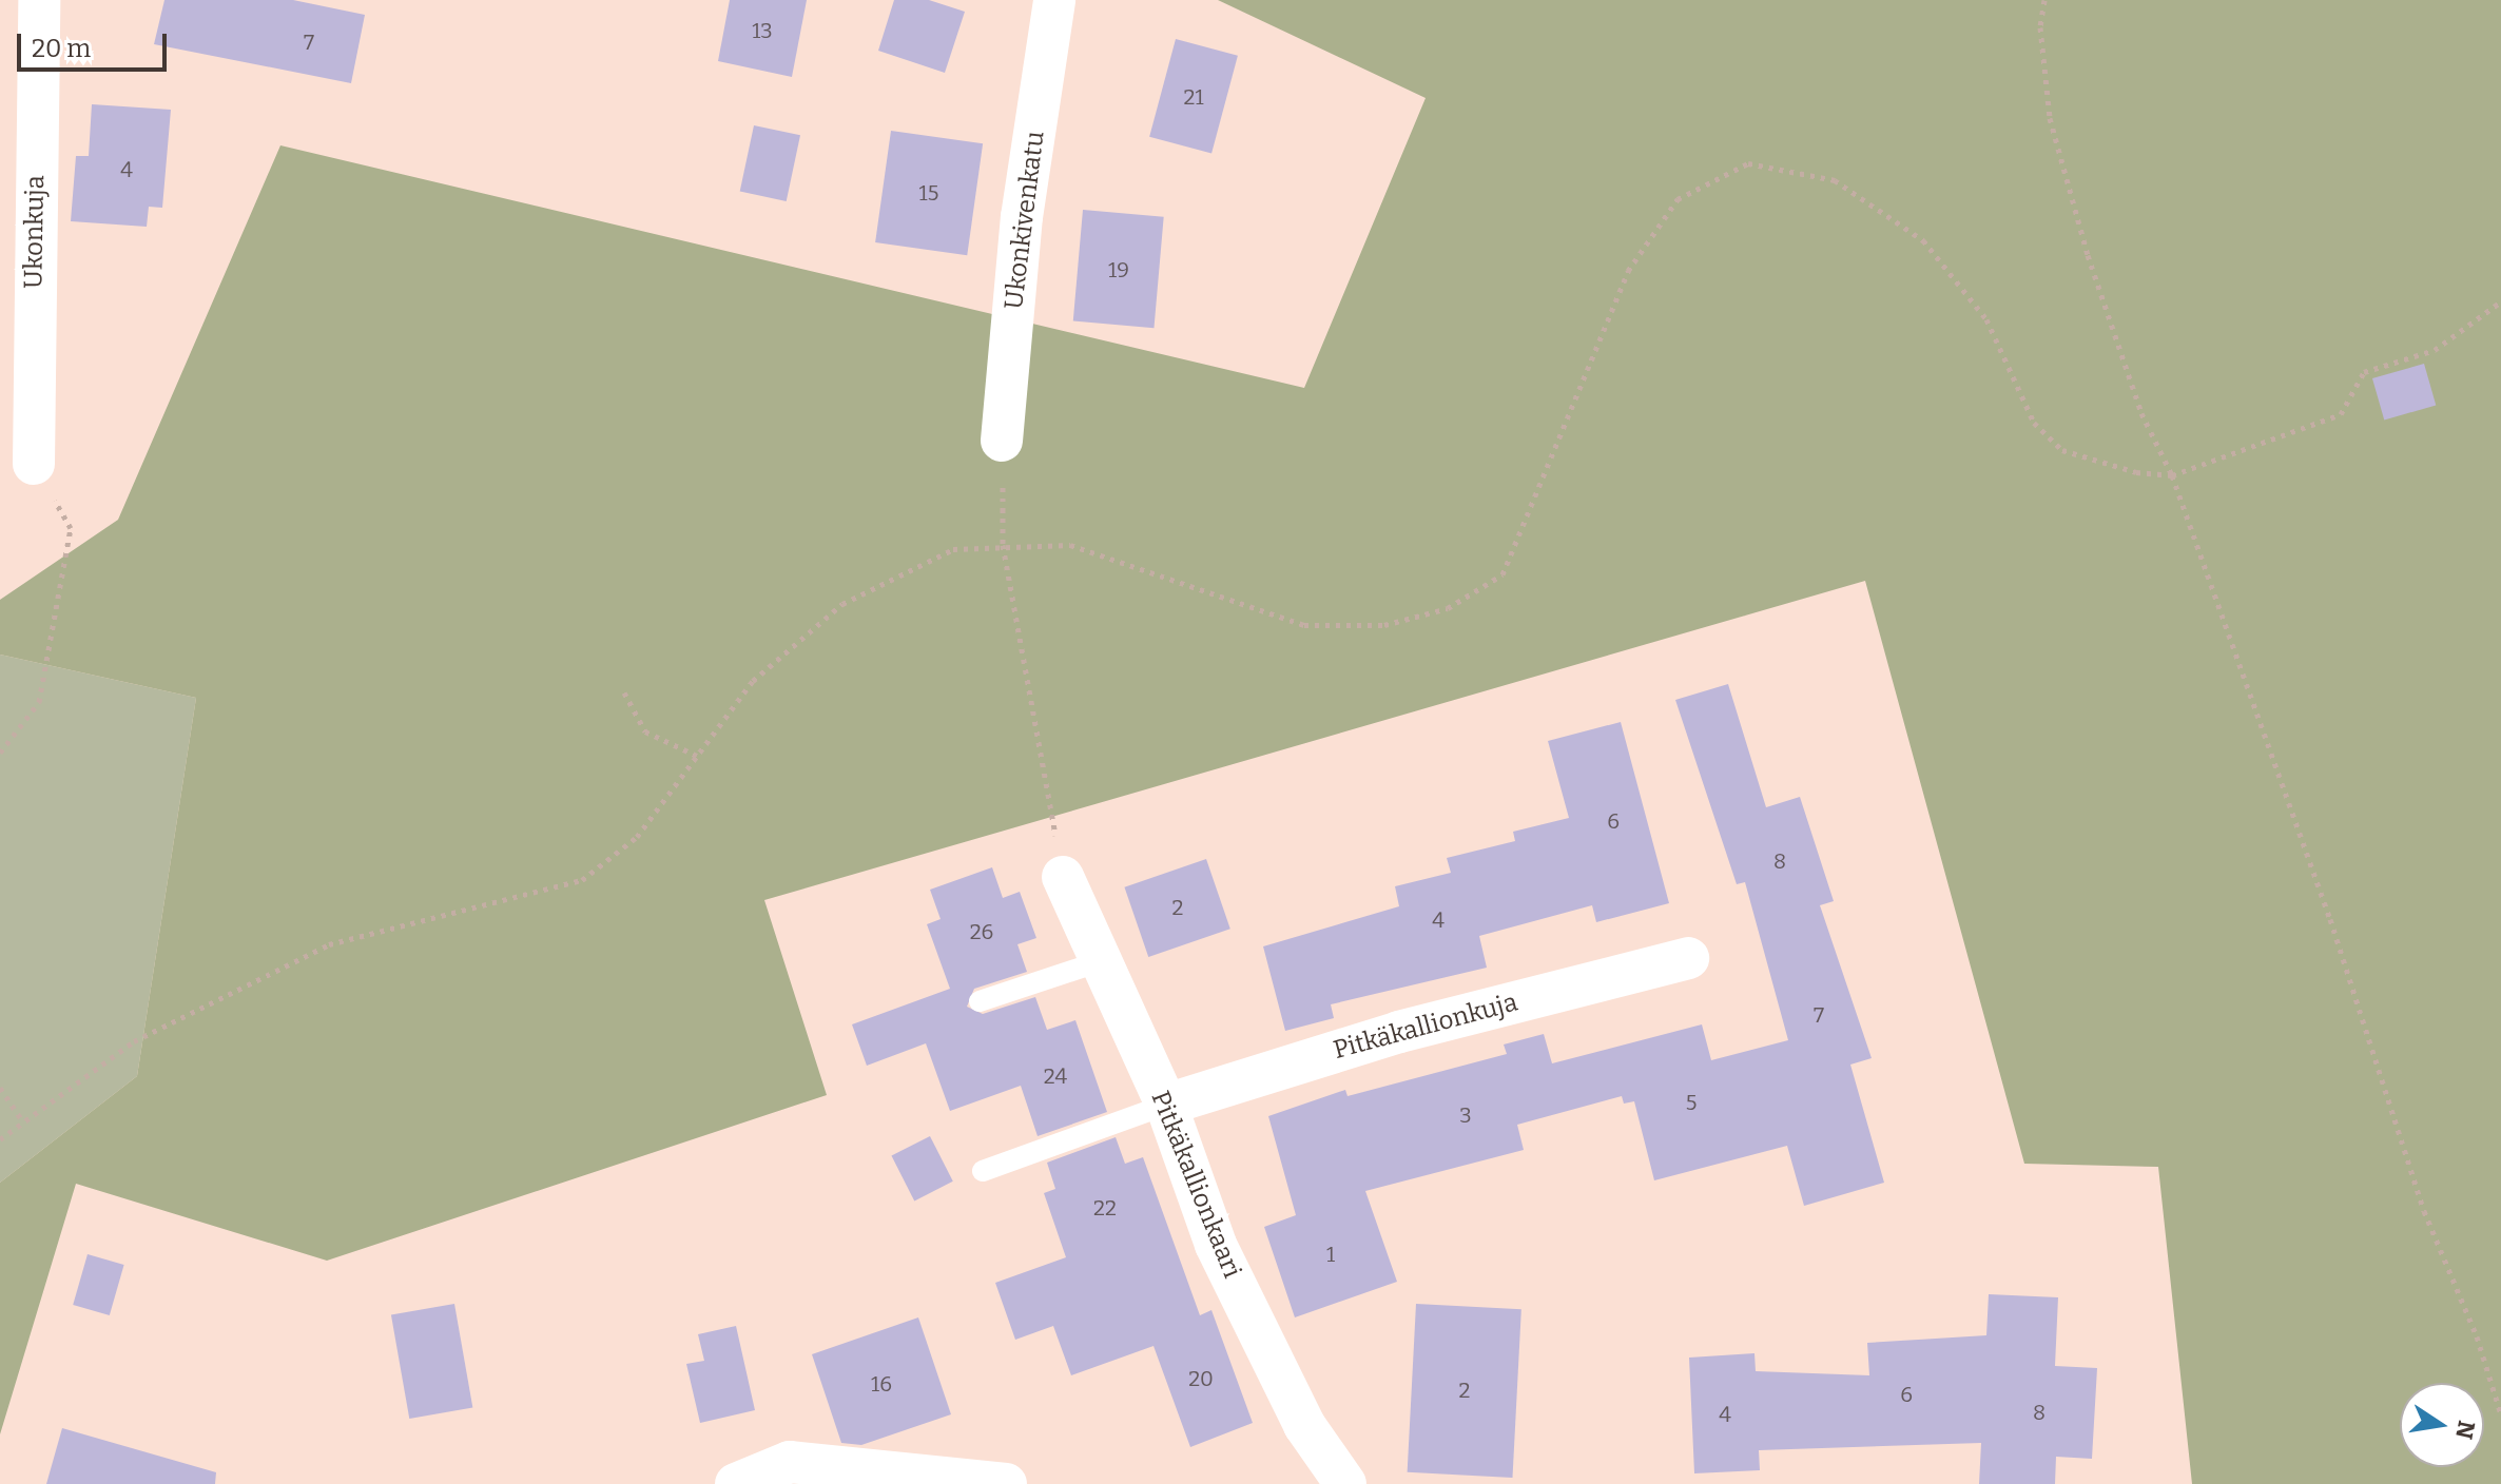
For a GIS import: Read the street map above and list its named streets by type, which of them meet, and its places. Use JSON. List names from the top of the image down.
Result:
{
  "streets": {
    "street": [
      "Ukonkivenkatu",
      "Ukonkuja",
      "Pitkäkallionkuja",
      "Pitkäkallionkaari"
    ]
  },
  "crossings": [
    ["Pitkäkallionkuja", "Pitkäkallionkaari"]
  ],
  "house_numbers": [
    "13",
    "7",
    "21",
    "4",
    "15",
    "19",
    "6",
    "8",
    "2",
    "4",
    "26",
    "7",
    "24",
    "5",
    "3",
    "22",
    "1",
    "20",
    "16",
    "2",
    "6",
    "8",
    "4"
  ],
  "scale_bar": "20 m",
  "north": "right"
}
